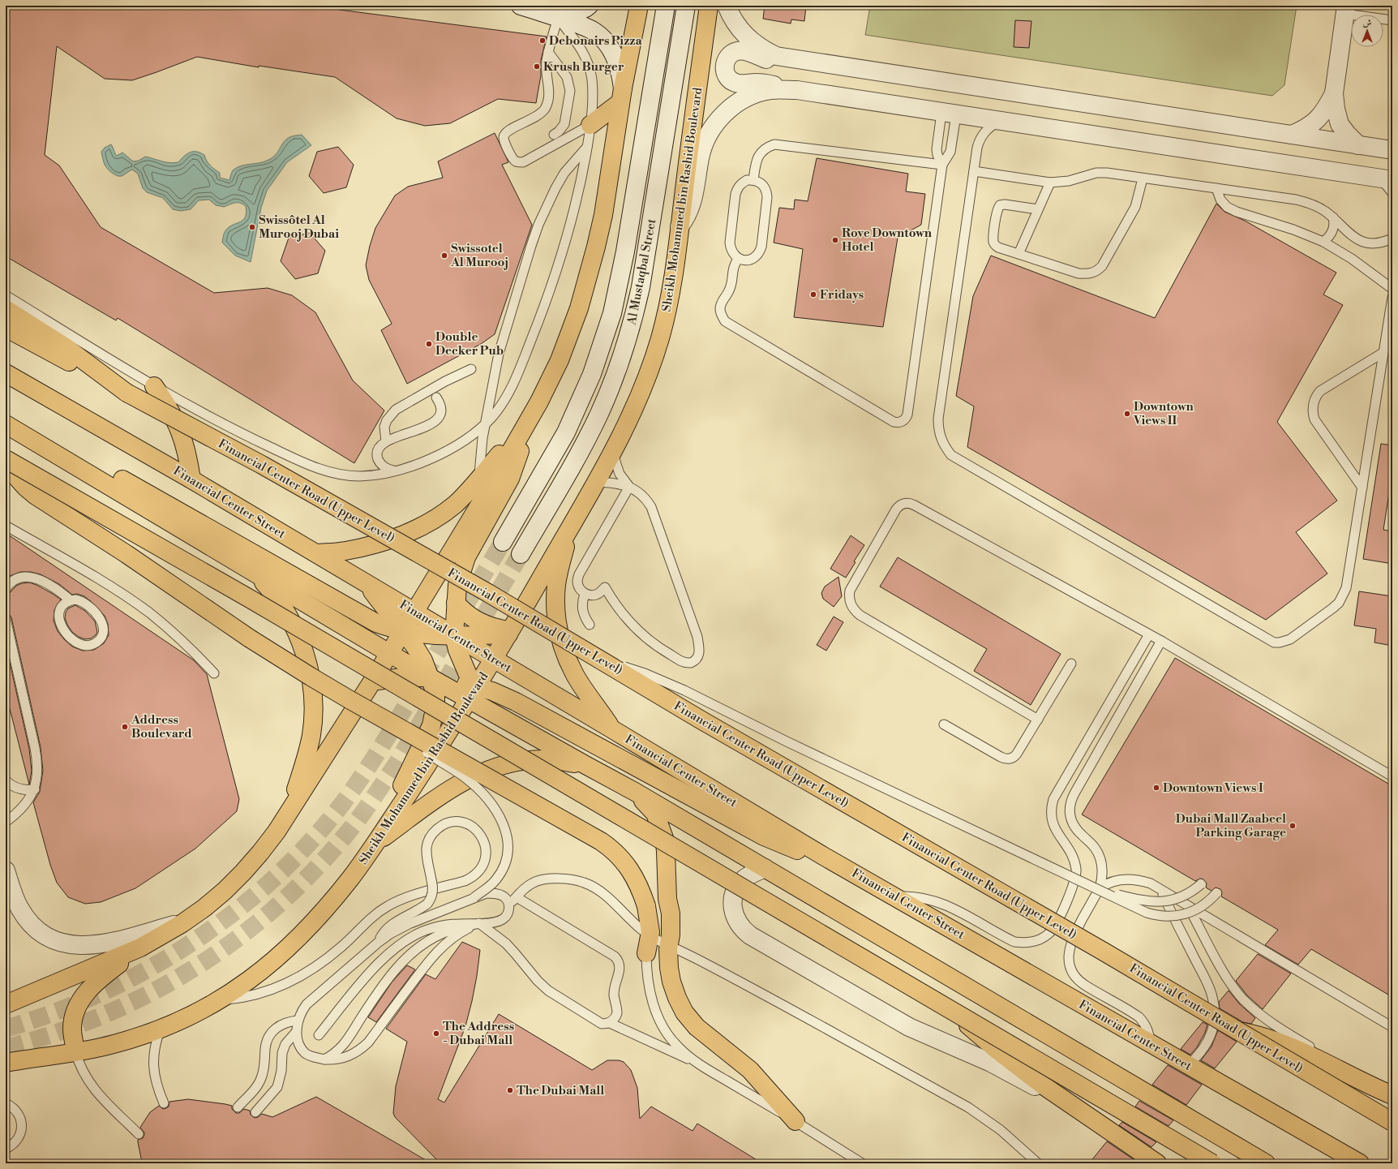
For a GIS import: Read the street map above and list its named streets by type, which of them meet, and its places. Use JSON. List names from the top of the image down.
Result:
{
  "streets": {
    "main road": ["Sheikh Mohammed bin Rashid Boulevard", "Financial Center Road (Upper Level)", "Financial Center Street"],
    "street": ["Al Mustaqbal Street"]
  },
  "crossings": [
    ["Sheikh Mohammed bin Rashid Boulevard", "Financial Center Street"]
  ],
  "places": [
    "Debonairs Pizza",
    "Krush Burger",
    "Swissôtel Al Murooj Dubai",
    "Rove Downtown Hotel",
    "Swissotel Al Murooj",
    "Fridays",
    "Double Decker Pub",
    "Downtown Views II",
    "Address Boulevard",
    "Downtown Views I",
    "Dubai Mall Zaabeel Parking Garage",
    "The Address - Dubai Mall",
    "The Dubai Mall"
  ],
  "north": "top"
}
